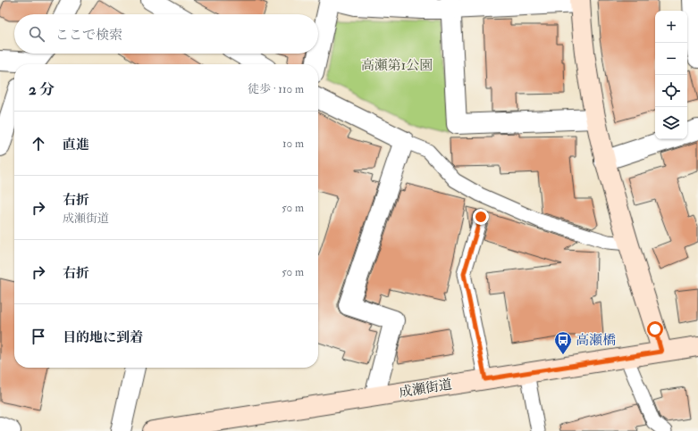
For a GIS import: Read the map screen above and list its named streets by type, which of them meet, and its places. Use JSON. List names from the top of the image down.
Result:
{
  "streets": {
    "main road": ["成瀬街道"]
  },
  "parks": ["高瀬第1公園"],
  "places": {
    "bus stop": ["高瀬橋"]
  },
  "page": {
    "map_buttons": ["+", "−"],
    "search": "ここで検索",
    "heading": ["2 分", "徒歩 · 110 m"],
    "list": [
      ["直進", "10 m"],
      ["右折", "成瀬街道", "50 m"],
      ["右折", "50 m"],
      "目的地に到着"
    ]
  }
}
